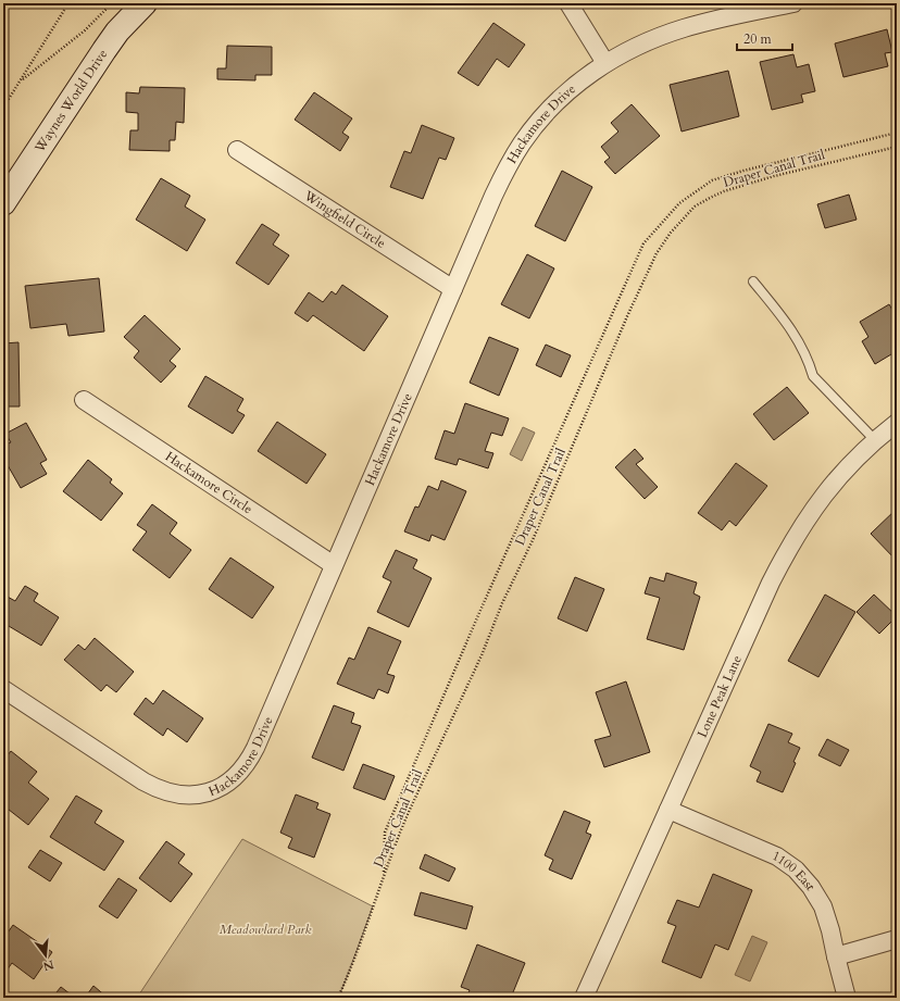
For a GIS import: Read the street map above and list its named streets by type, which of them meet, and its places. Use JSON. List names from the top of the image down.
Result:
{
  "streets": {
    "main road": ["Waynes World Drive"],
    "street": [
      "Hackamore Drive",
      "Wingfield Circle",
      "Hackamore Circle",
      "Lone Peak Lane",
      "1100 East"
    ],
    "path": ["Draper Canal Trail"]
  },
  "crossings": [
    ["Hackamore Drive", "Wingfield Circle"],
    ["Hackamore Drive", "Hackamore Circle"],
    ["Lone Peak Lane", "1100 East"]
  ],
  "parks": ["Meadowlard Park"],
  "scale_bar": "20 m",
  "north": "bottom"
}
